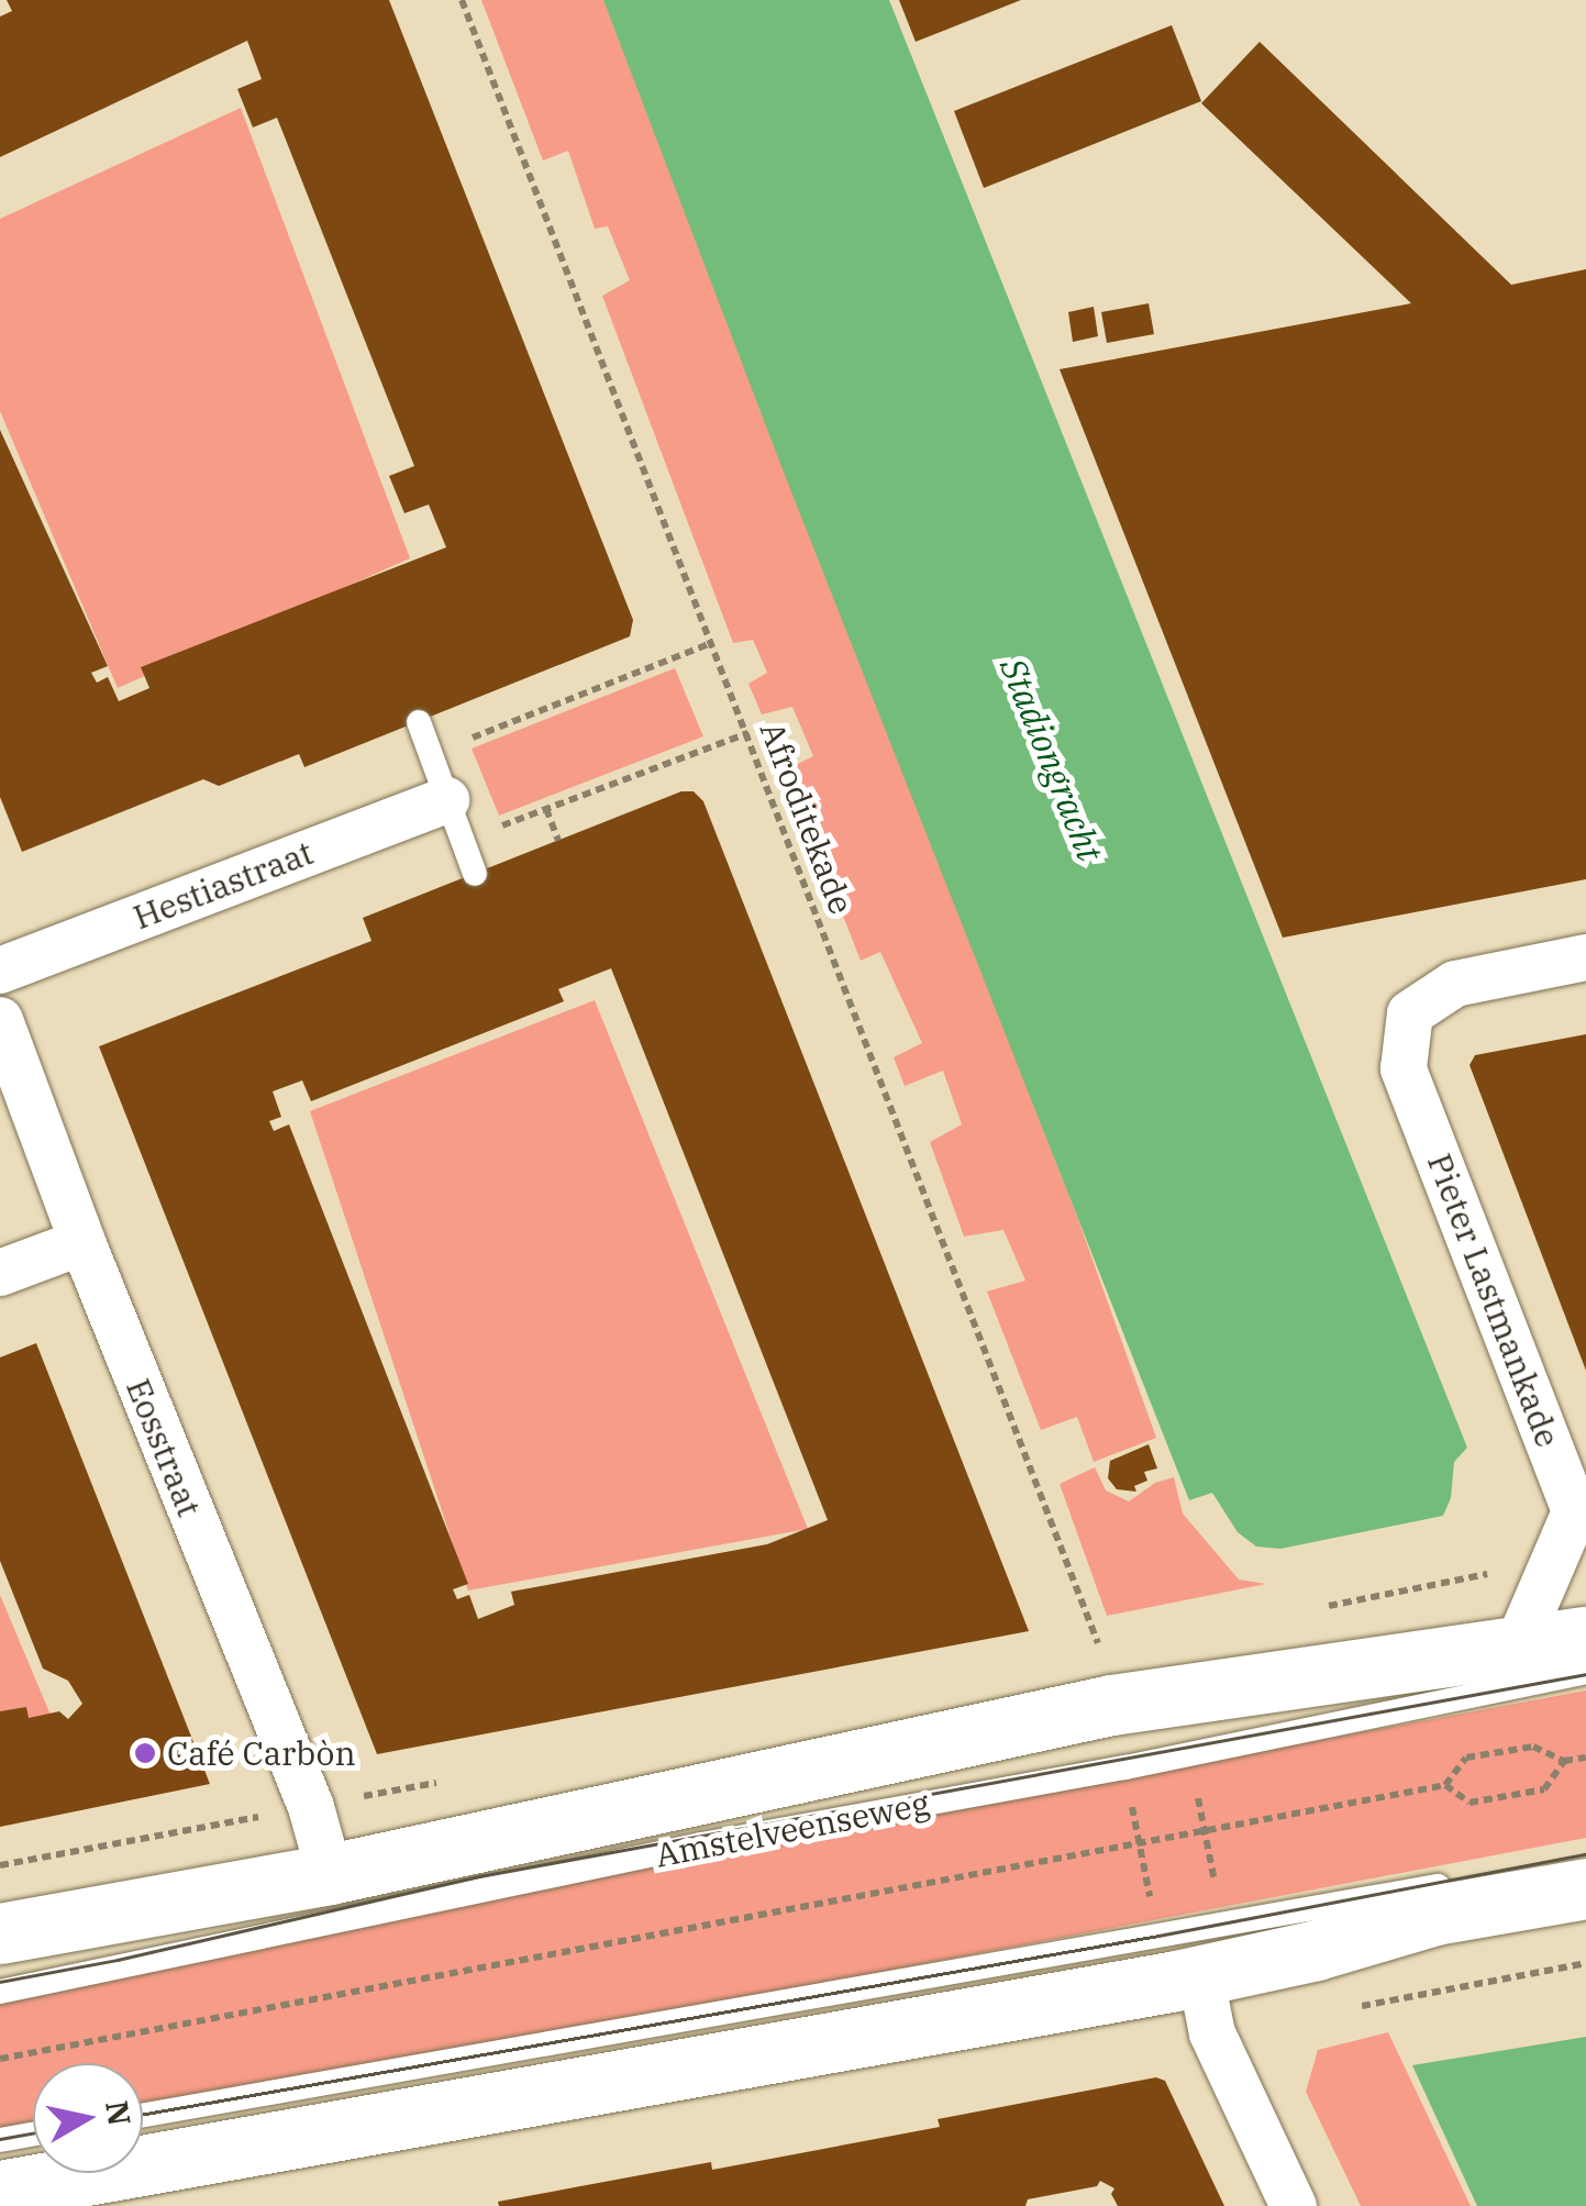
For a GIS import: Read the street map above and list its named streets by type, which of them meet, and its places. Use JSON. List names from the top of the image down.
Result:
{
  "streets": {
    "main road": ["Amstelveenseweg"],
    "street": ["Hestiastraat", "Pieter Lastmankade", "Eosstraat"],
    "path": ["Afroditekade"]
  },
  "crossings": [
    ["Afroditekade", "Amstelveenseweg"],
    ["Pieter Lastmankade", "Amstelveenseweg"],
    ["Eosstraat", "Amstelveenseweg"]
  ],
  "water": ["Stadiongracht"],
  "places": ["Café Carbòn"],
  "north": "right"
}
